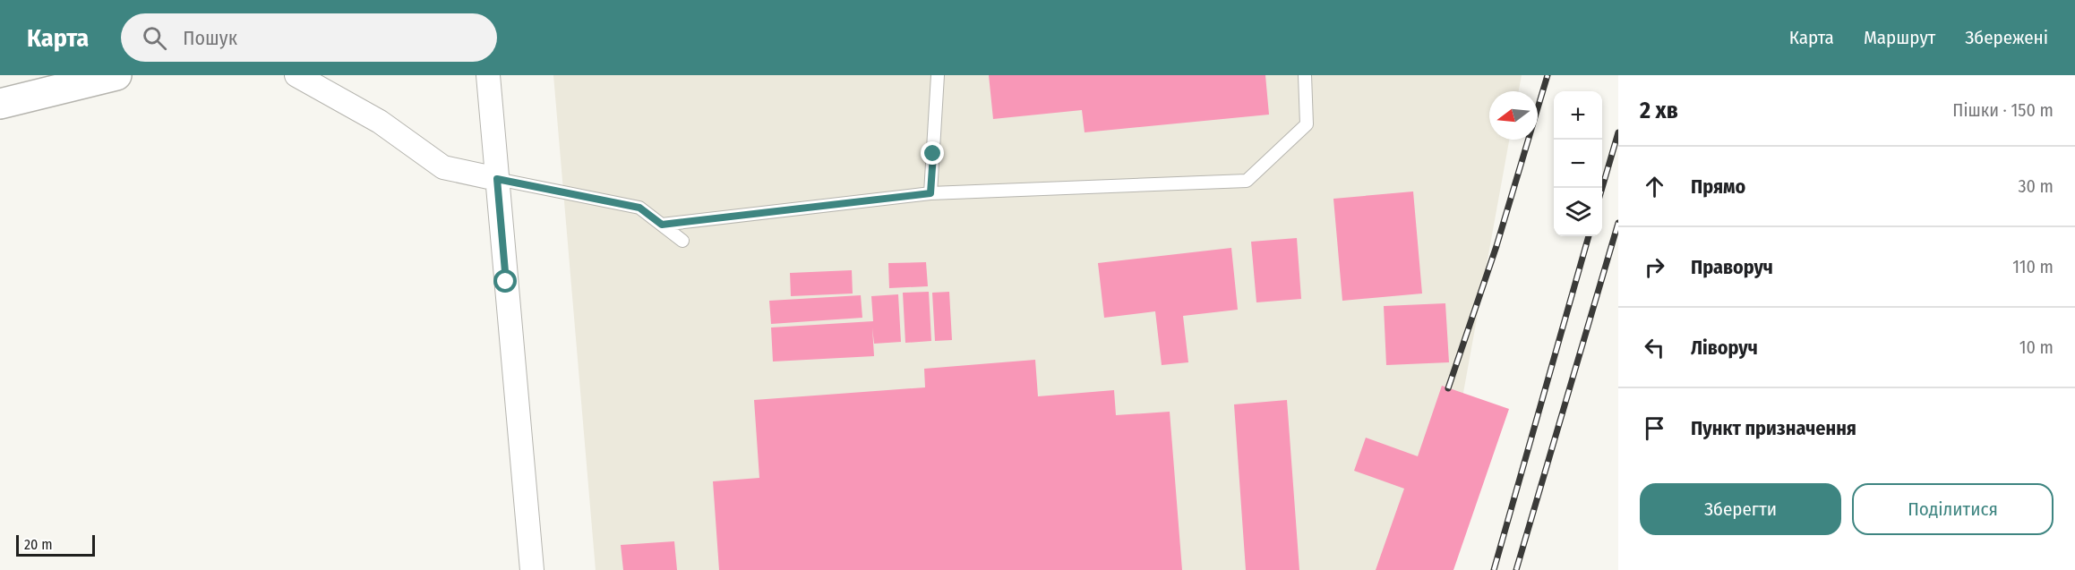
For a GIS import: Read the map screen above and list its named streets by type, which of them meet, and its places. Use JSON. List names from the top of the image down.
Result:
{
  "scale_bar": "20 m",
  "north": "left",
  "page": {
    "header": "Карта",
    "search": "Пошук",
    "nav": ["Карта", "Маршрут", "Збережені"],
    "heading": ["2 хв", "Пішки · 150 m"],
    "map_buttons": ["+", "−"],
    "list": [
      ["Прямо", "30 m"],
      ["Праворуч", "110 m"],
      ["Ліворуч", "10 m"],
      "Пункт призначення"
    ],
    "buttons": ["Зберегти", "Поділитися"],
    "scale": "20 m"
  }
}
